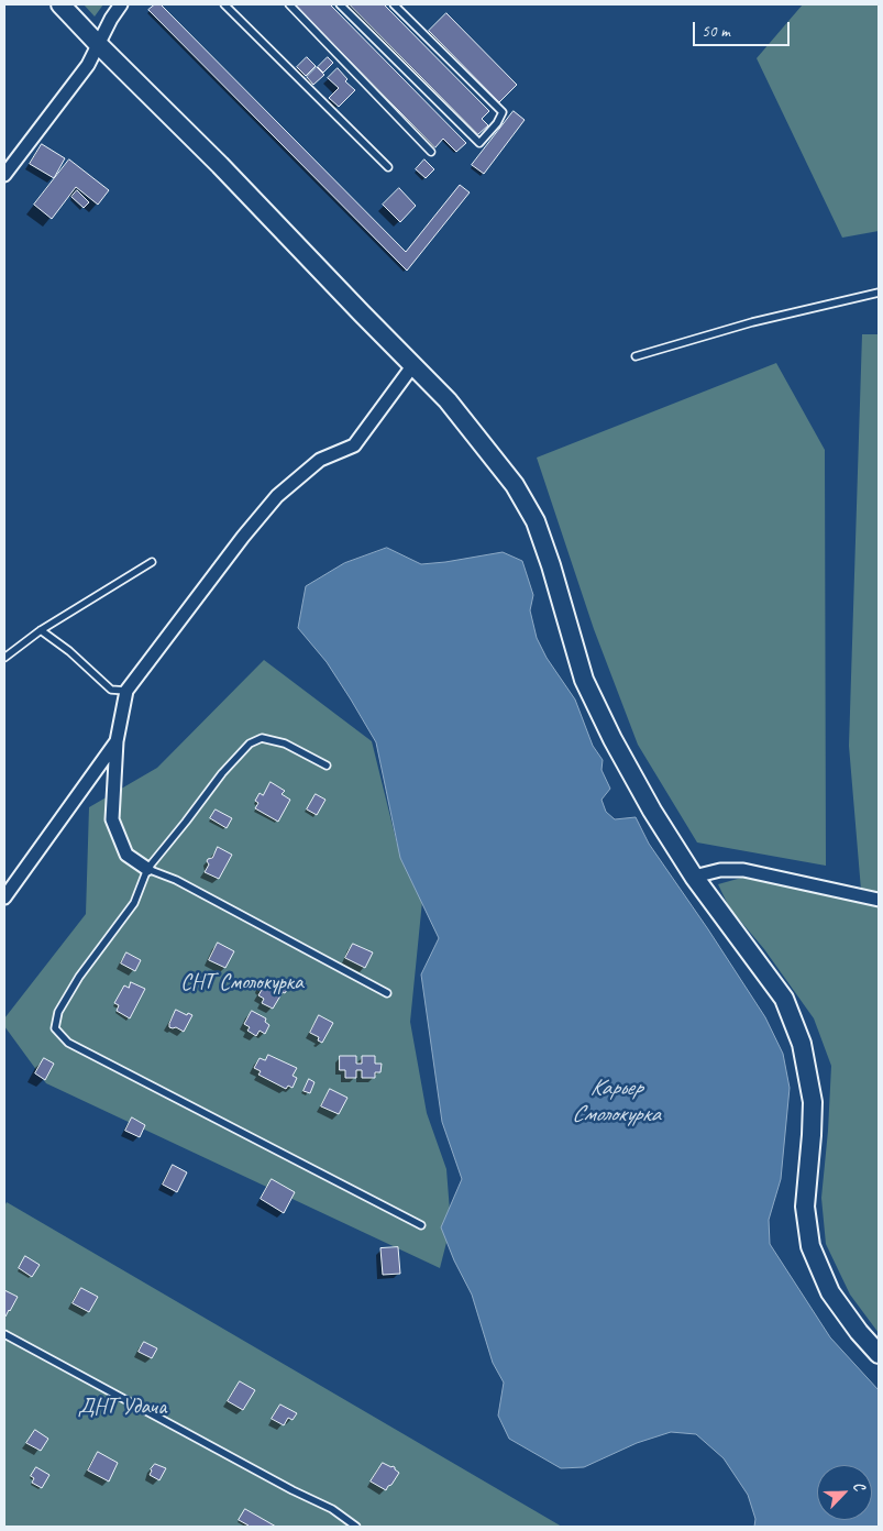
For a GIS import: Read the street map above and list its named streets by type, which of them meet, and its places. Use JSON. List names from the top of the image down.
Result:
{
  "water": ["Карьер Смолокурка"],
  "parks": ["СНТ Смолокурка", "ДНТ Удача"],
  "scale_bar": "50 m",
  "north": "top right"
}
